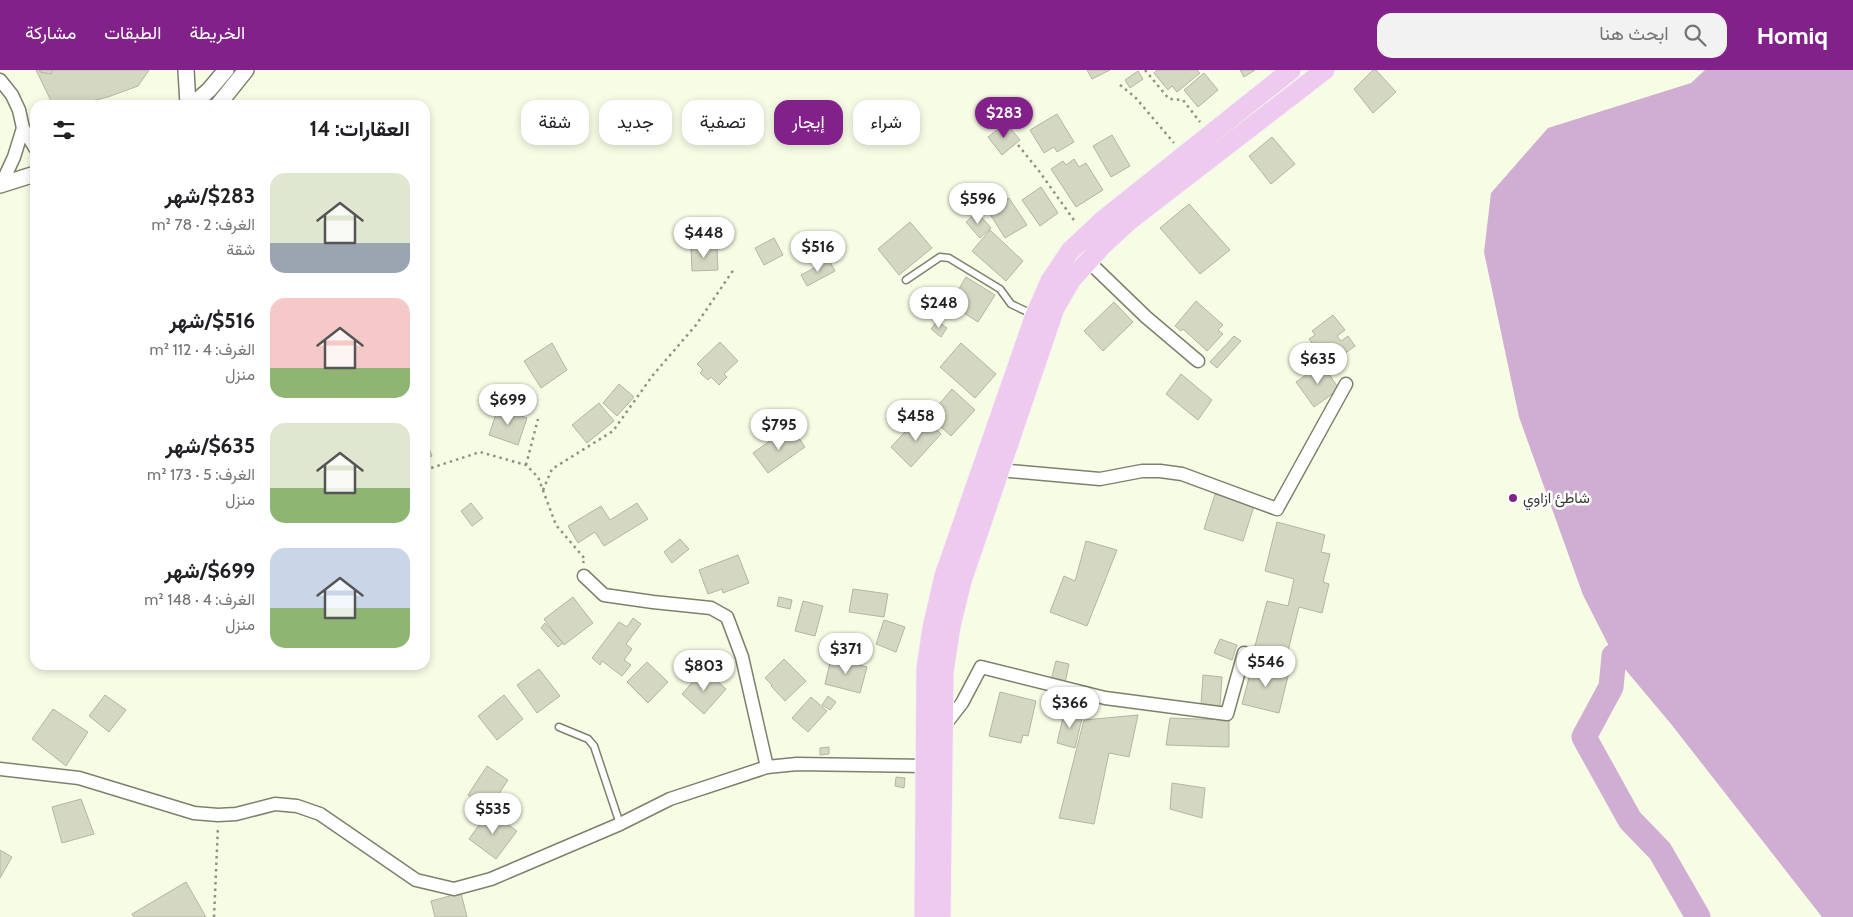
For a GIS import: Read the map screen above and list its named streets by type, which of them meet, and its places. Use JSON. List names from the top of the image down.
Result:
{
  "places": ["شاطئ ازاوي"],
  "page": {
    "header": "Homiq",
    "search": "ابحث هنا",
    "nav": ["الخريطة", "الطبقات", "مشاركة"],
    "price": [
      "$283",
      "$596",
      "$448",
      "$516",
      "$248",
      "$635",
      "$699",
      "$458",
      "$795",
      "$371",
      "$546",
      "$803",
      "$366",
      "$535"
    ],
    "chip": [
      "شراء",
      "إيجار",
      "تصفية",
      "جديد",
      "شقة"
    ],
    "heading": "العقارات: 14",
    "list": [
      {
        "name": "$283/شهر",
        "note": "الغرف: 2 · 78 m² · شقة"
      },
      {
        "name": "$516/شهر",
        "note": "الغرف: 4 · 112 m² · منزل"
      },
      {
        "name": "$635/شهر",
        "note": "الغرف: 5 · 173 m² · منزل"
      },
      {
        "name": "$699/شهر",
        "note": "الغرف: 4 · 148 m² · منزل"
      }
    ]
  }
}
